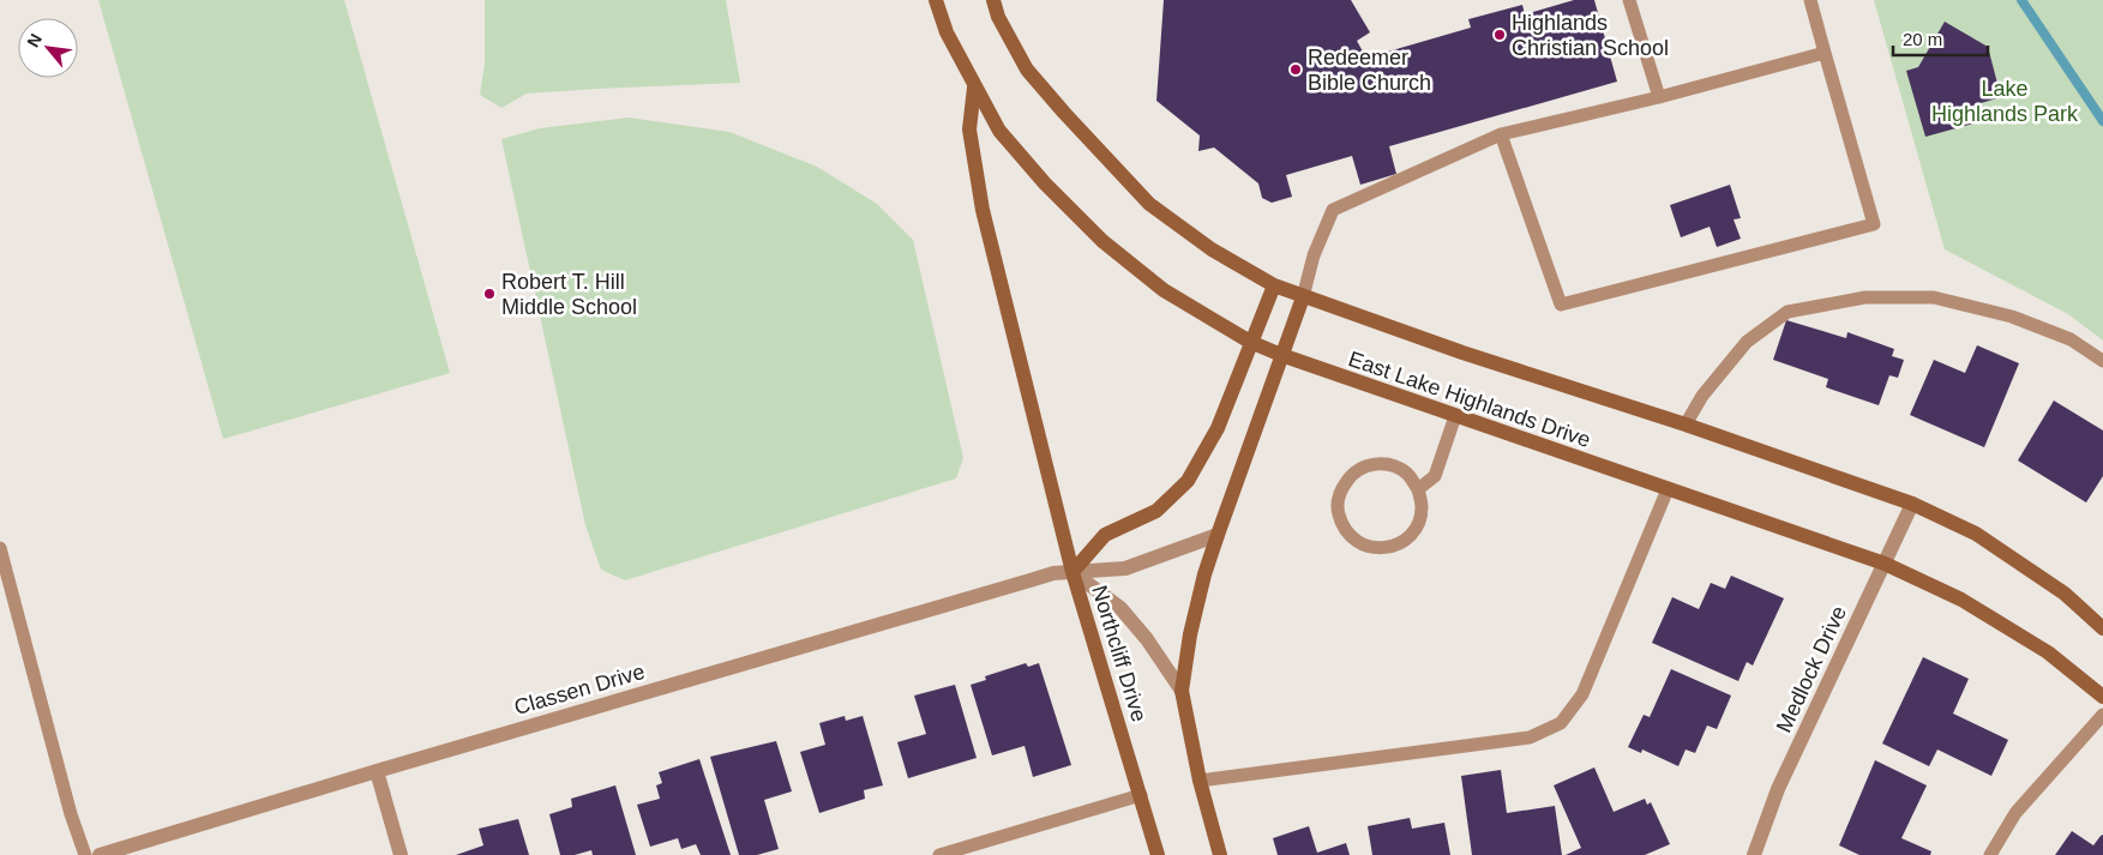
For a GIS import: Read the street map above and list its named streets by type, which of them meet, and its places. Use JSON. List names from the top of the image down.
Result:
{
  "streets": {
    "main road": ["East Lake Highlands Drive", "Northcliff Drive"],
    "street": ["Medlock Drive", "Classen Drive"]
  },
  "crossings": [
    ["East Lake Highlands Drive", "Northcliff Drive"],
    ["East Lake Highlands Drive", "Medlock Drive"],
    ["Northcliff Drive", "Classen Drive"]
  ],
  "parks": ["Lake Highlands Park"],
  "places": ["Highlands Christian School", "Redeemer Bible Church", "Robert T. Hill Middle School"],
  "scale_bar": "20 m",
  "north": "top left"
}
